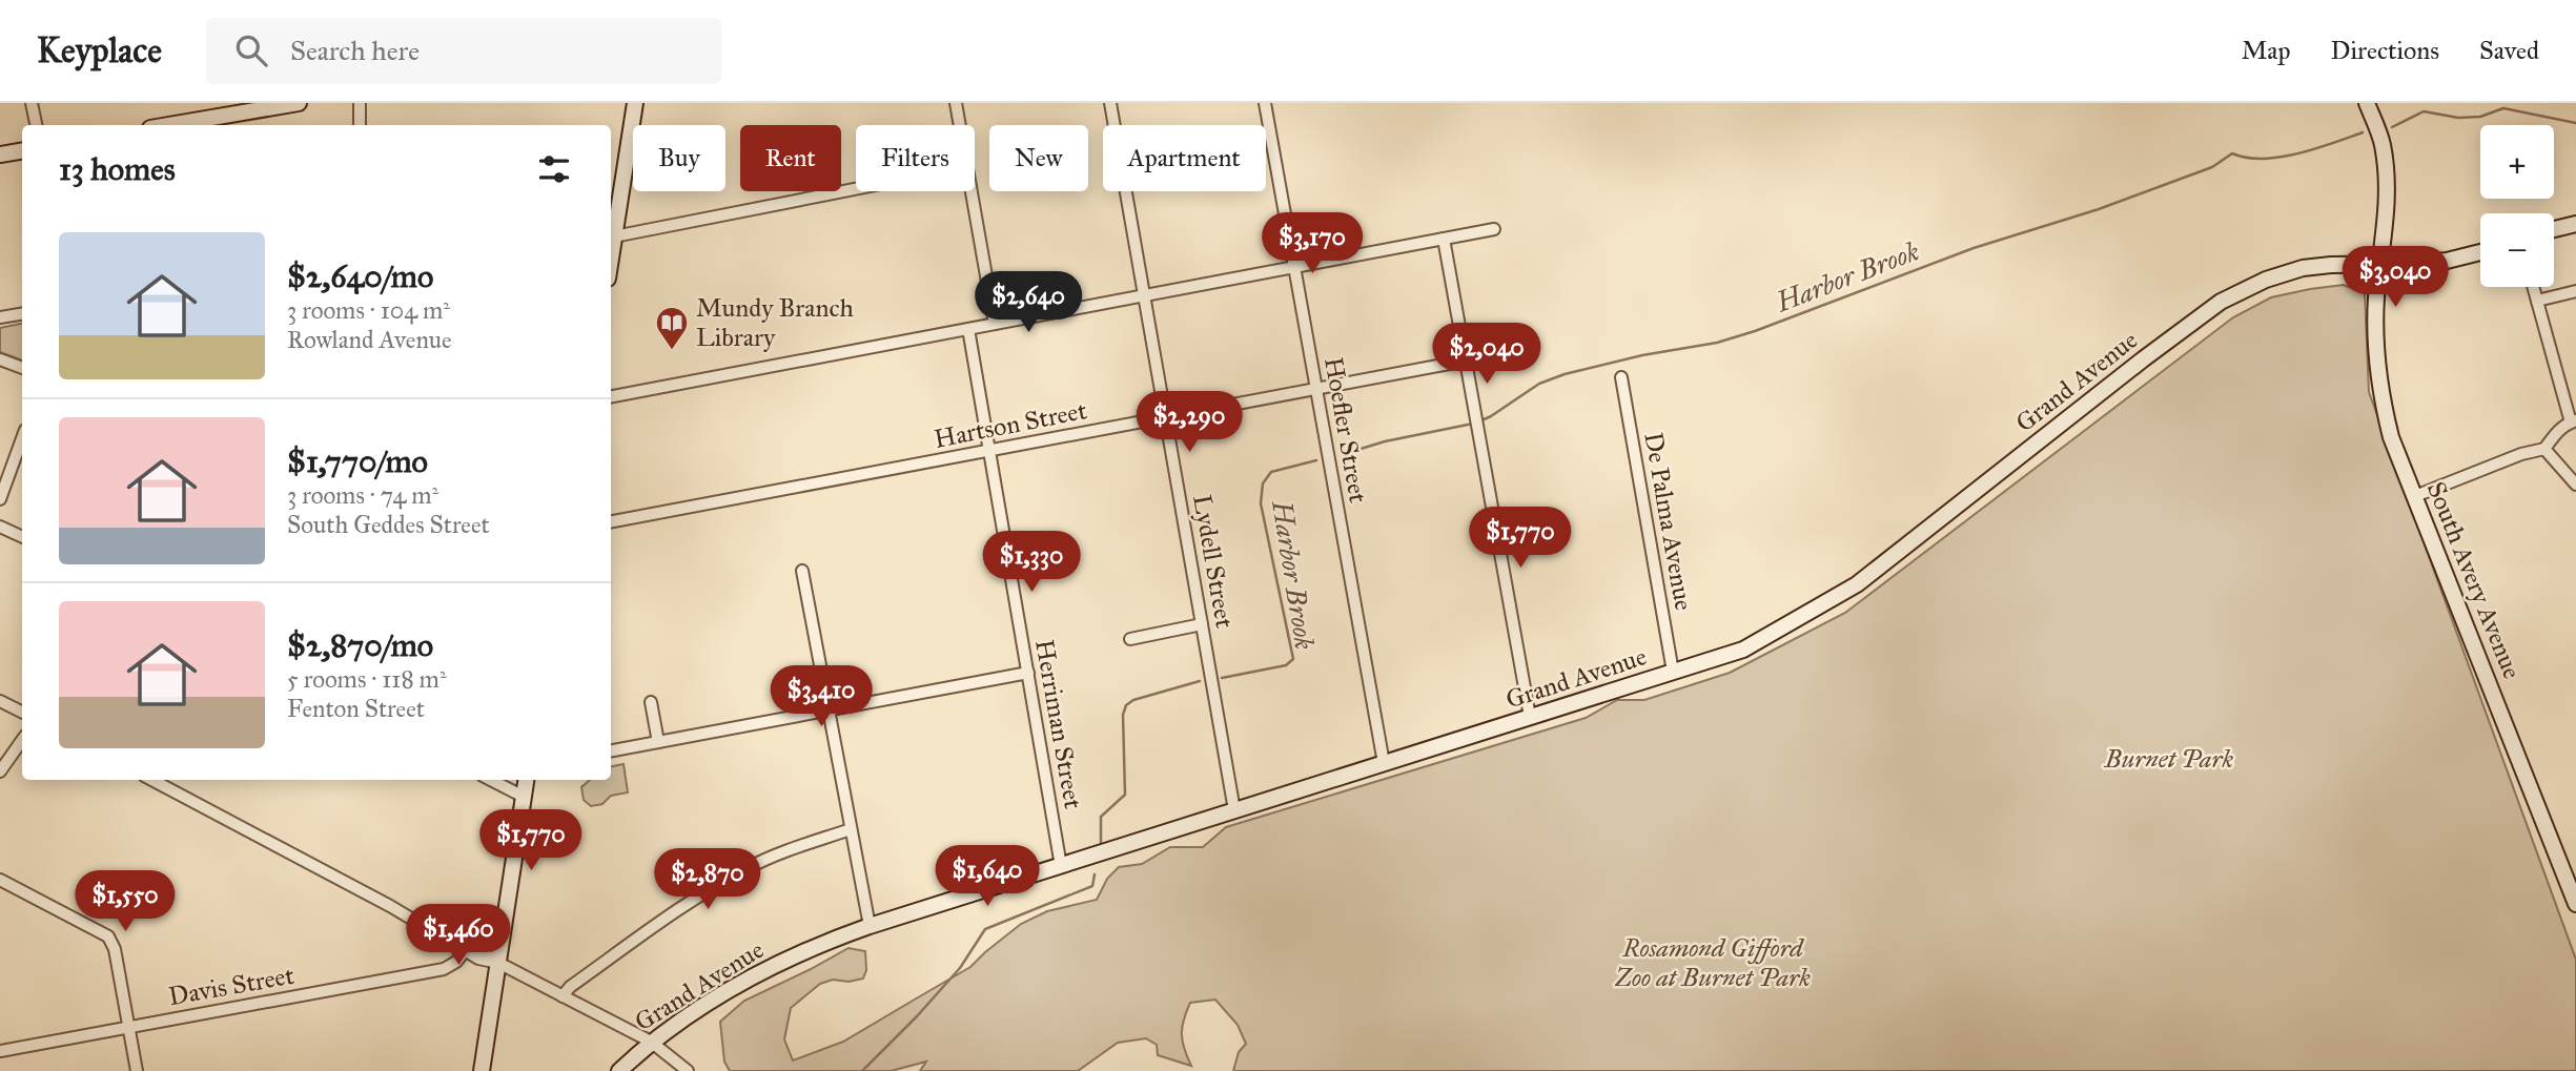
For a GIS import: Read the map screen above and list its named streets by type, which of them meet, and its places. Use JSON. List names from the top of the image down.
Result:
{
  "streets": {
    "street": [
      "Grand Avenue",
      "Hartson Street",
      "Hoefler Street",
      "De Palma Avenue",
      "Lydell Street",
      "South Avery Avenue",
      "Herriman Street",
      "Davis Street"
    ]
  },
  "crossings": [
    ["Grand Avenue", "Hoefler Street"],
    ["Grand Avenue", "De Palma Avenue"],
    ["Grand Avenue", "Lydell Street"],
    ["Grand Avenue", "South Avery Avenue"],
    ["Grand Avenue", "Herriman Street"],
    ["Hartson Street", "Hoefler Street"],
    ["Hartson Street", "Lydell Street"],
    ["Hartson Street", "Herriman Street"]
  ],
  "water": ["Harbor Brook"],
  "parks": ["Burnet Park", "Rosamond Gifford Zoo at Burnet Park"],
  "places": {
    "library": ["Mundy Branch Library"]
  },
  "page": {
    "header": "Keyplace",
    "search": "Search here",
    "nav": ["Map", "Directions", "Saved"],
    "map_buttons": ["+", "−"],
    "chip": [
      "Buy",
      "Rent",
      "Filters",
      "New",
      "Apartment"
    ],
    "heading": "13 homes",
    "price": [
      "$3,170",
      "$3,040",
      "$2,640",
      "$2,040",
      "$2,290",
      "$1,770",
      "$1,330",
      "$3,410",
      "$1,770",
      "$1,640",
      "$2,870",
      "$1,550",
      "$1,460"
    ],
    "list": [
      {
        "name": "$2,640/mo",
        "note": "3 rooms · 104 m² · Rowland Avenue"
      },
      {
        "name": "$1,770/mo",
        "note": "3 rooms · 74 m² · South Geddes Street"
      },
      {
        "name": "$2,870/mo",
        "note": "5 rooms · 118 m² · Fenton Street"
      }
    ]
  }
}
